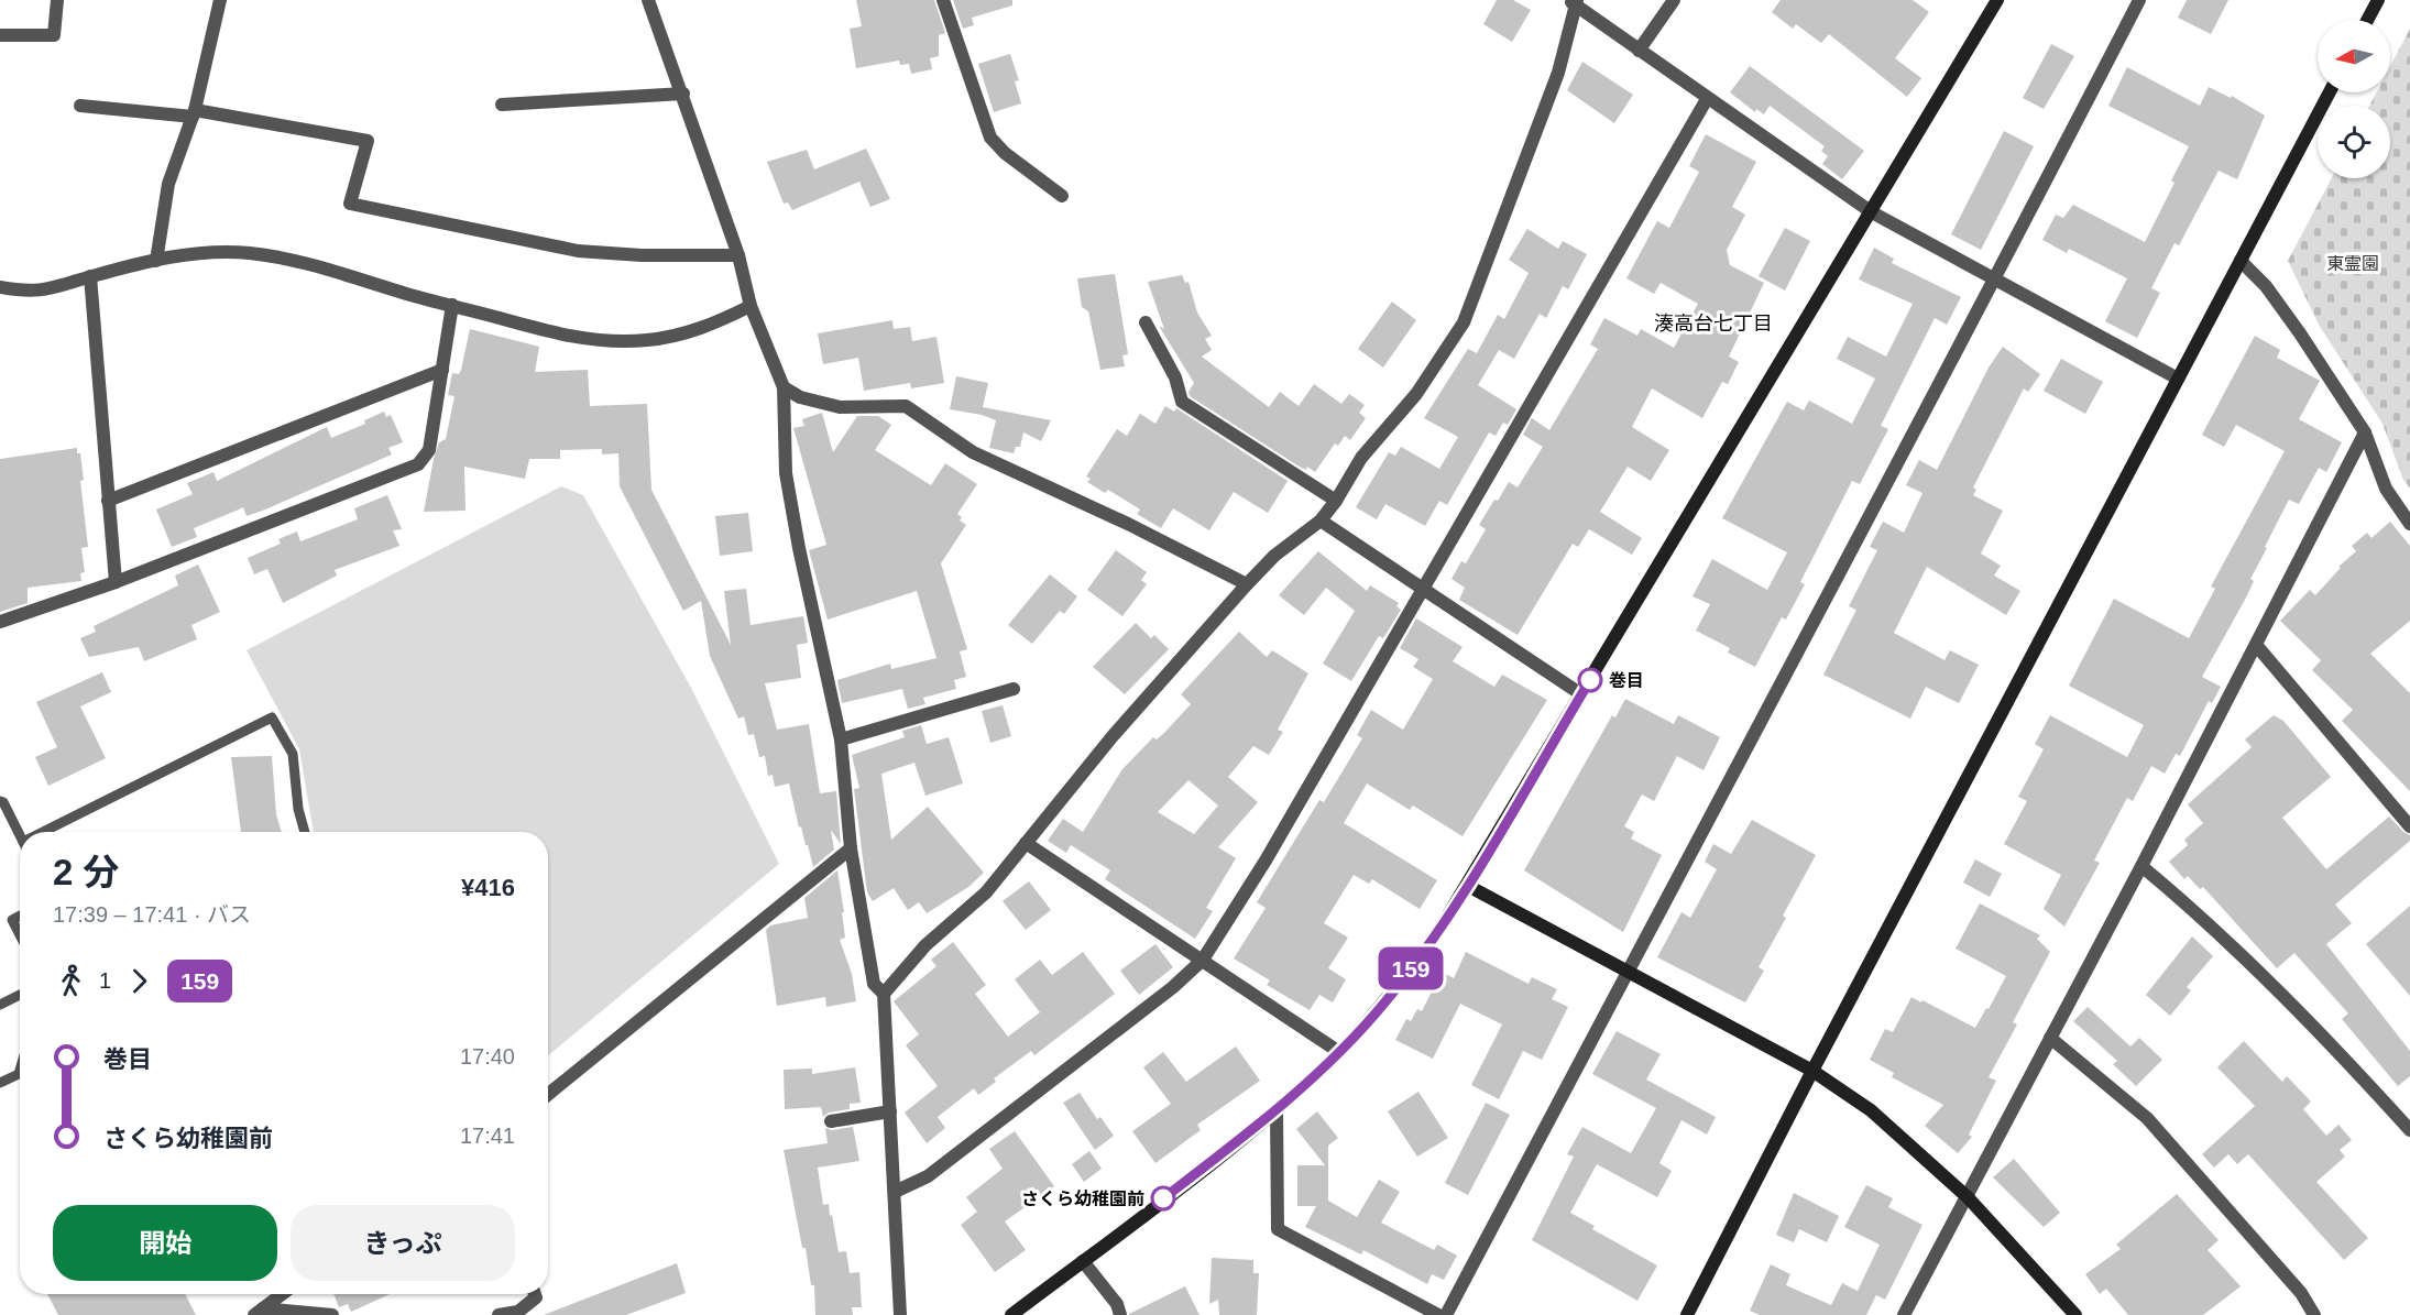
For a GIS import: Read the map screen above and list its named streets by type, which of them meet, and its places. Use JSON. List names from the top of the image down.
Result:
{
  "districts": ["湊高台七丁目"],
  "parks": ["東霊園"],
  "places": ["巻目", "さくら幼稚園前"],
  "lines": ["bus line 159"],
  "north": "left",
  "page": {
    "on_map": "159",
    "heading": ["2 分", "17:39 – 17:41 · バス", "¥416"],
    "legs": ["1", "159"],
    "list": [
      {
        "name": "巻目",
        "value": "17:40"
      },
      {
        "name": "さくら幼稚園前",
        "value": "17:41"
      }
    ],
    "buttons": ["開始", "きっぷ"]
  }
}
